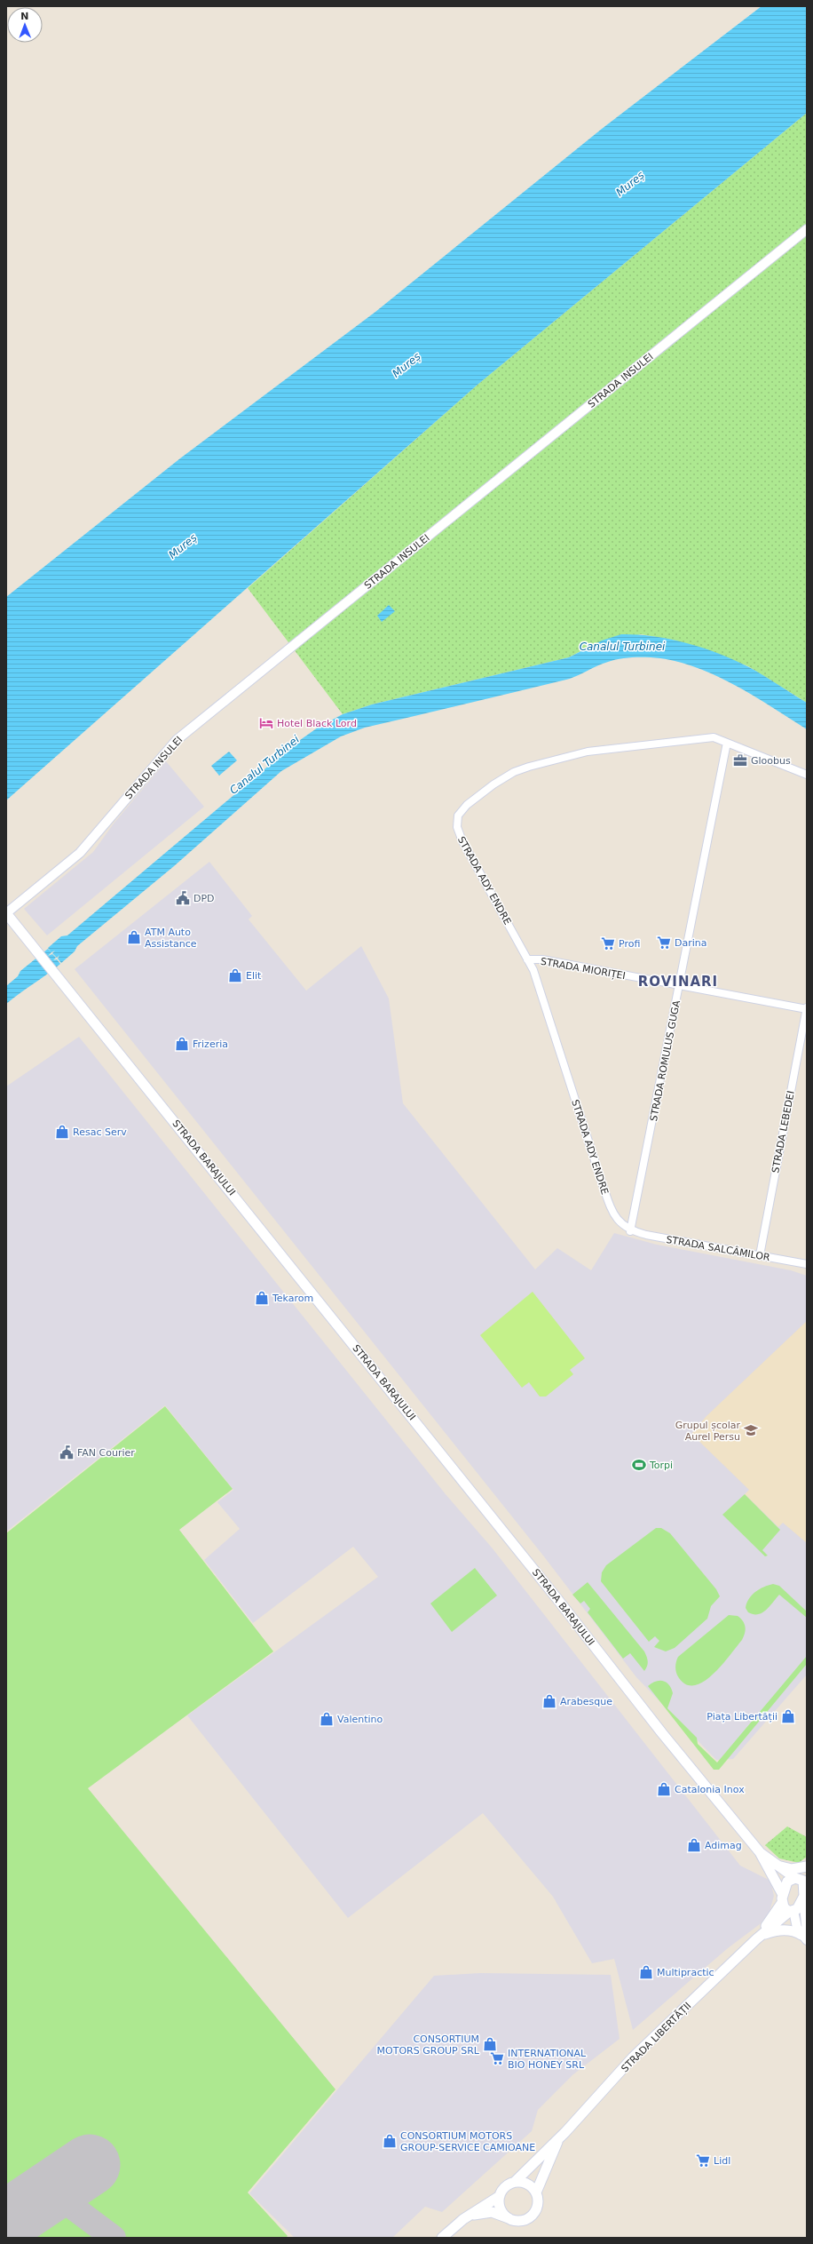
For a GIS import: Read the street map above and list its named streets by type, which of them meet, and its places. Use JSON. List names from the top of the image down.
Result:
{
  "streets": {
    "main road": ["STRADA BARAJULUI", "STRADA LIBERTĂȚII"],
    "street": [
      "STRADA INSULEI",
      "STRADA ADY ENDRE",
      "STRADA MIORIȚEI",
      "STRADA ROMULUS GUGA",
      "STRADA LEBEDEI",
      "STRADA SALCÂMILOR"
    ]
  },
  "crossings": [
    ["STRADA INSULEI", "STRADA BARAJULUI"],
    ["STRADA ADY ENDRE", "STRADA MIORIȚEI"],
    ["STRADA ADY ENDRE", "STRADA ROMULUS GUGA"],
    ["STRADA ADY ENDRE", "STRADA SALCÂMILOR"],
    ["STRADA MIORIȚEI", "STRADA ROMULUS GUGA"],
    ["STRADA MIORIȚEI", "STRADA LEBEDEI"],
    ["STRADA ROMULUS GUGA", "STRADA SALCÂMILOR"],
    ["STRADA LEBEDEI", "STRADA SALCÂMILOR"],
    ["STRADA BARAJULUI", "STRADA LIBERTĂȚII"]
  ],
  "districts": ["ROVINARI"],
  "water": ["Mureș", "Canalul Turbinei"],
  "places": {
    "hotel": ["Hotel Black Lord"],
    "office": ["Gloobus"],
    "public building": ["DPD", "FAN Courier"],
    "shop": [
      "ATM Auto Assistance",
      "Elit",
      "Frizeria",
      "Resac Serv",
      "Tekarom",
      "Arabesque",
      "Piața Libertății",
      "Valentino",
      "Catalonia Inox",
      "Adimag",
      "Multipractic",
      "CONSORTIUM MOTORS GROUP SRL",
      "CONSORTIUM MOTORS GROUP-SERVICE CAMIOANE"
    ],
    "supermarket": [
      "Darina",
      "Profi",
      "INTERNATIONAL BIO HONEY SRL",
      "Lidl"
    ],
    "school or university": ["Grupul școlar Aurel Persu"],
    "sports": ["Torpi"]
  },
  "north": "top"
}
